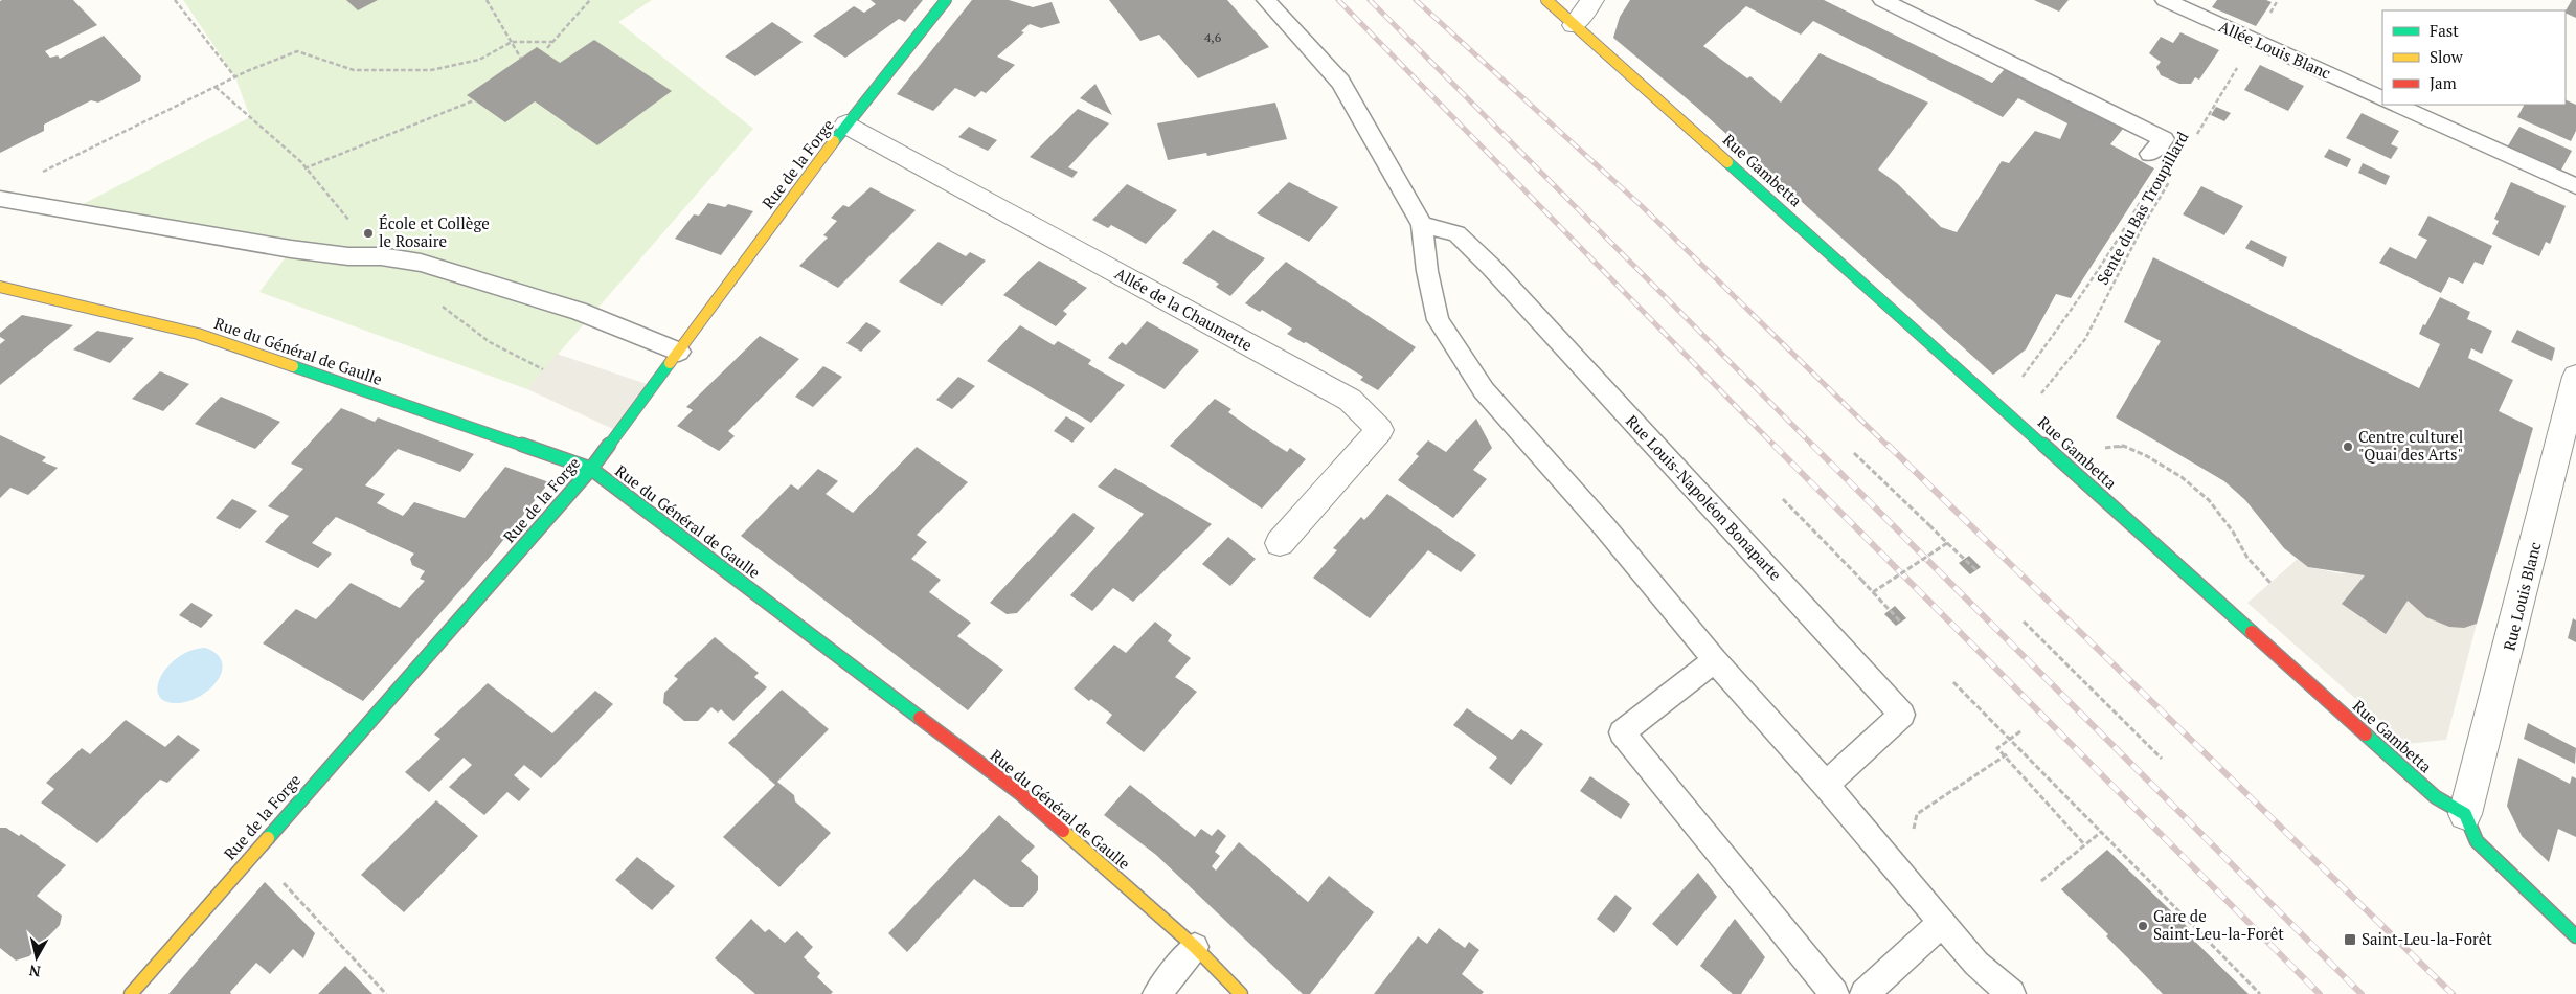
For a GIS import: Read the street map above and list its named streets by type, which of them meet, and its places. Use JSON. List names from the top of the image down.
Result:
{
  "streets": {
    "street": [
      "Rue de la Forge",
      "Rue Gambetta",
      "Allée de la Chaumette",
      "Rue du Général de Gaulle",
      "Rue Louis Blanc"
    ],
    "lane": ["Allée Louis Blanc", "Rue Louis-Napoléon Bonaparte"],
    "path": ["Sente du Bas Troupillard"]
  },
  "crossings": [
    ["Allée Louis Blanc", "Sente du Bas Troupillard"],
    ["Rue de la Forge", "Allée de la Chaumette"],
    ["Rue de la Forge", "Rue du Général de Gaulle"],
    ["Rue Gambetta", "Sente du Bas Troupillard"],
    ["Rue Gambetta", "Rue Louis Blanc"]
  ],
  "places": {
    "other": ["École et Collège le Rosaire", "Centre culturel \"Quai des Arts\"", "Gare de Saint-Leu-la-Forêt"],
    "transit": ["Saint-Leu-la-Forêt"]
  },
  "house_numbers": ["4,6"],
  "legend": ["Fast", "Slow", "Jam"],
  "north": "bottom"
}
